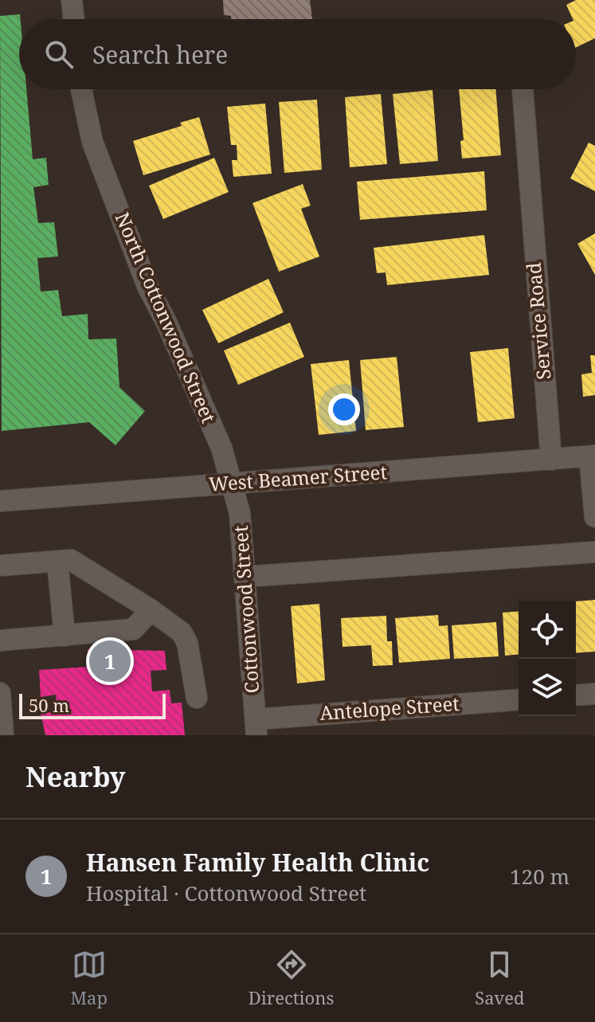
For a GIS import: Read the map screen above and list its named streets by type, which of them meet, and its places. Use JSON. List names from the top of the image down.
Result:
{
  "streets": {
    "street": [
      "North Cottonwood Street",
      "Service Road",
      "West Beamer Street",
      "Cottonwood Street",
      "Antelope Street"
    ]
  },
  "crossings": [
    ["North Cottonwood Street", "West Beamer Street"],
    ["North Cottonwood Street", "Cottonwood Street"],
    ["Service Road", "West Beamer Street"],
    ["West Beamer Street", "Cottonwood Street"],
    ["Cottonwood Street", "Antelope Street"]
  ],
  "scale_bar": "50 m",
  "page": {
    "search": "Search here",
    "pins": "1",
    "scale": "50 m",
    "heading": "Nearby",
    "list": [
      {
        "mark": "1",
        "name": "Hansen Family Health Clinic",
        "note": "Hospital · Cottonwood Street",
        "value": "120 m"
      }
    ],
    "nav": ["Map", "Directions", "Saved"]
  }
}
